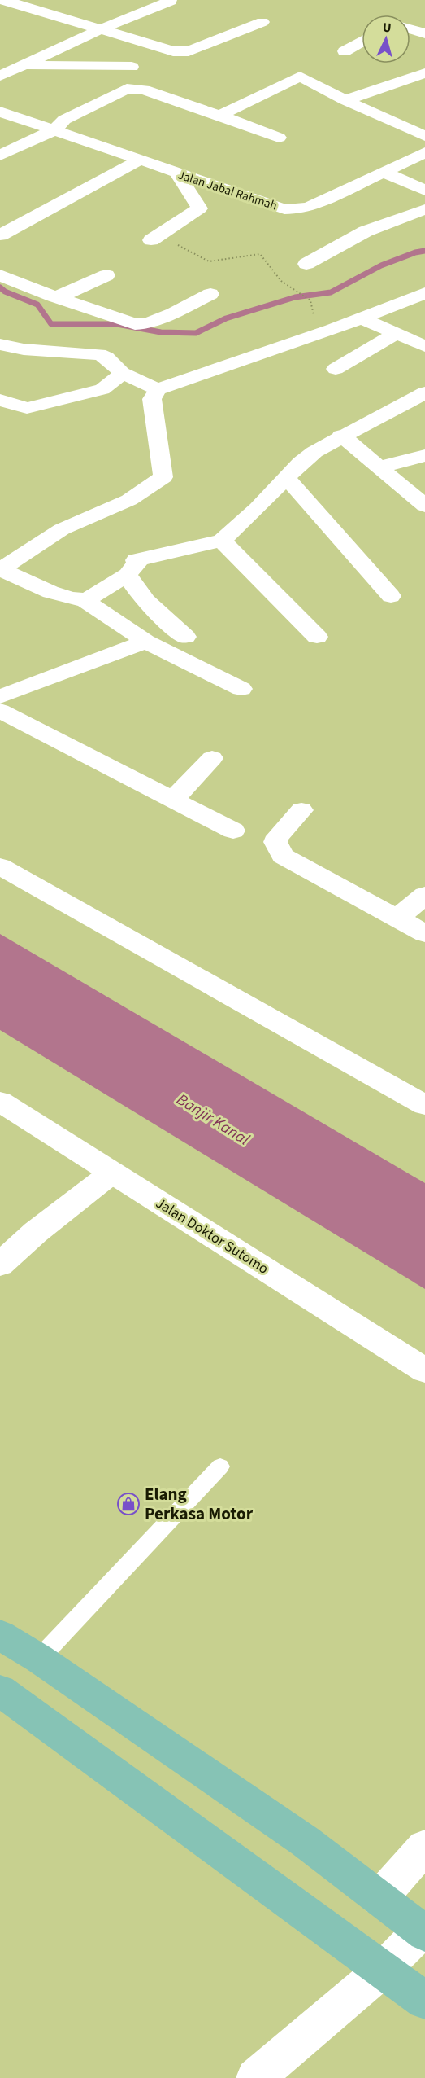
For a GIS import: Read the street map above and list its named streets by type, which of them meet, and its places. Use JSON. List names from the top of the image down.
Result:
{
  "streets": {
    "street": ["Jalan Jabal Rahmah", "Jalan Doktor Sutomo"]
  },
  "water": ["Banjir Kanal"],
  "places": {
    "shop": ["Elang Perkasa Motor"]
  },
  "north": "top"
}
